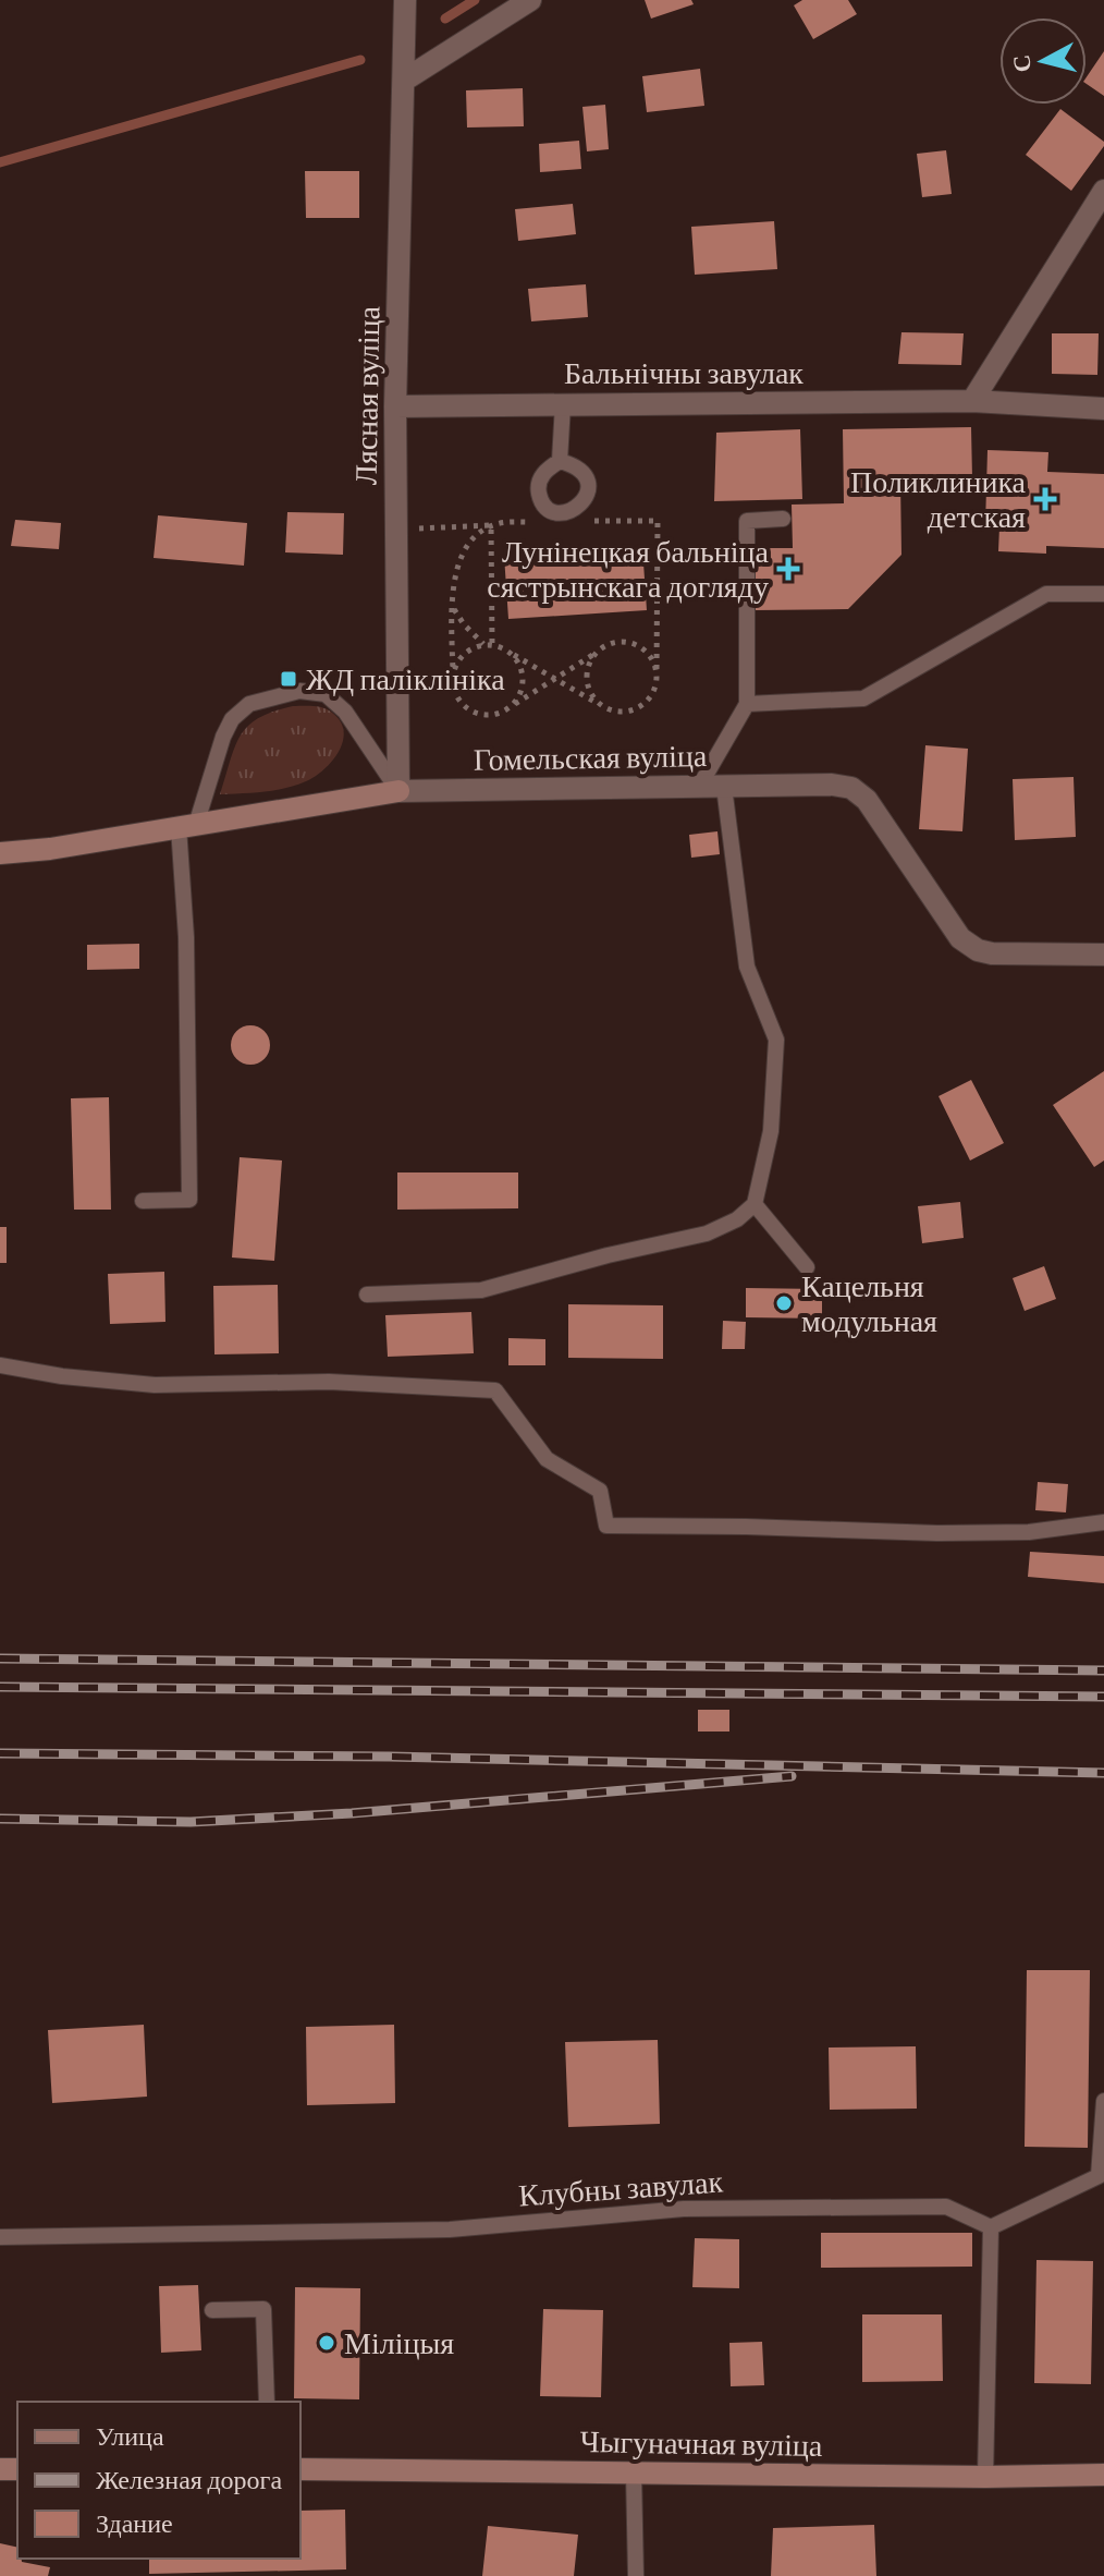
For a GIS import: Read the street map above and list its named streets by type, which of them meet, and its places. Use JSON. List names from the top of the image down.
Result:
{
  "streets": {
    "street": [
      "Бальнічны завулак",
      "Лясная вуліца",
      "Гомельская вуліца",
      "Чыгуначная вуліца"
    ],
    "lane": ["Клубны завулак"]
  },
  "crossings": [
    ["Бальнічны завулак", "Лясная вуліца"],
    ["Лясная вуліца", "Гомельская вуліца"]
  ],
  "places": {
    "health": ["Поликлиника детская", "Лунінецкая бальніца сястрынскага догляду"],
    "transit": ["ЖД паліклініка"],
    "other": ["Кацельня модульная", "Міліцыя"]
  },
  "legend": ["Улица", "Железная дорога", "Здание"],
  "north": "left"
}
